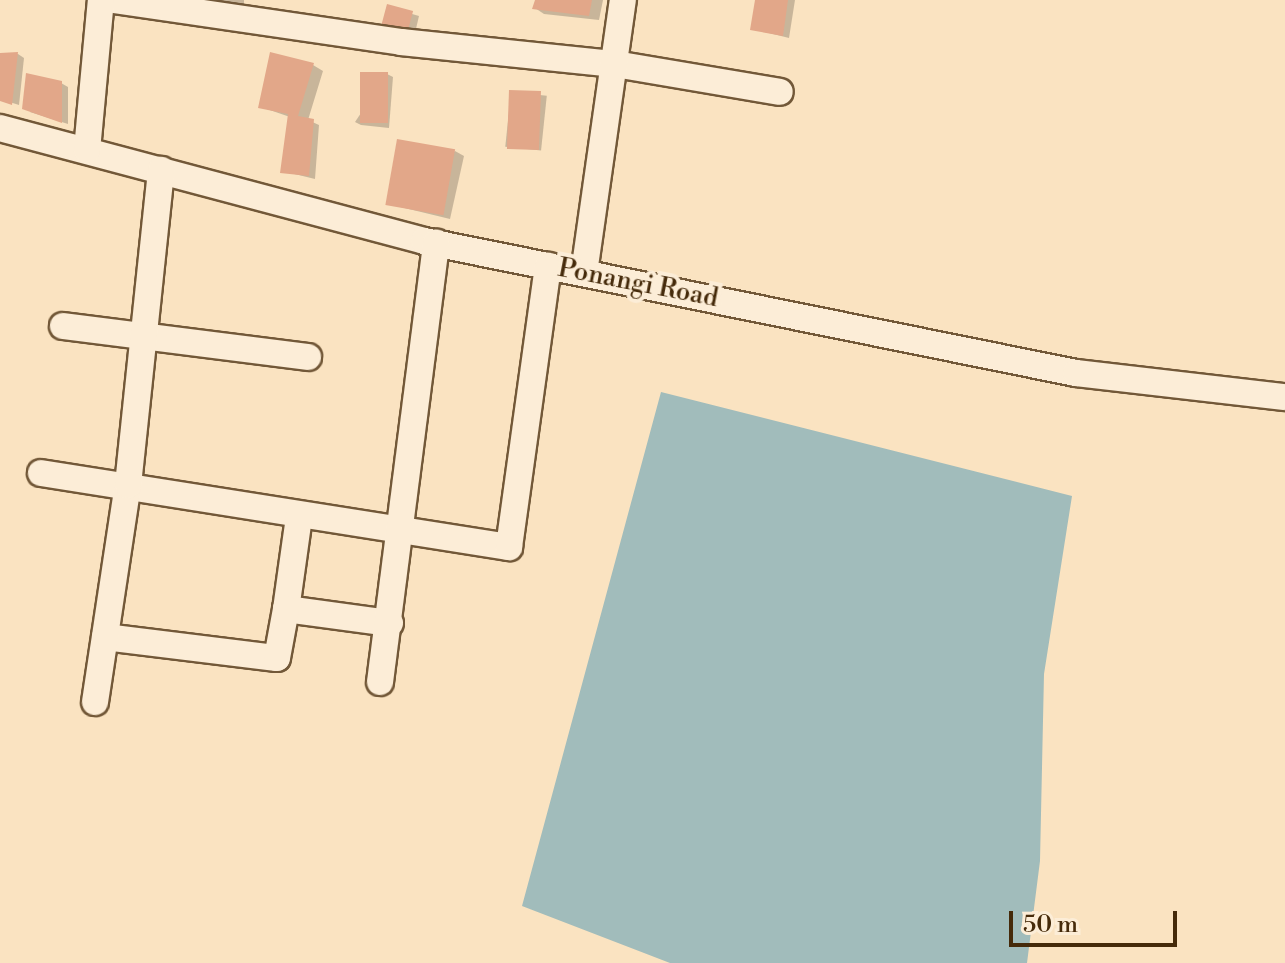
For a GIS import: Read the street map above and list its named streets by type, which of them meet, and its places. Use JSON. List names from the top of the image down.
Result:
{
  "streets": {
    "street": ["Ponangi Road"]
  },
  "scale_bar": "50 m"
}
